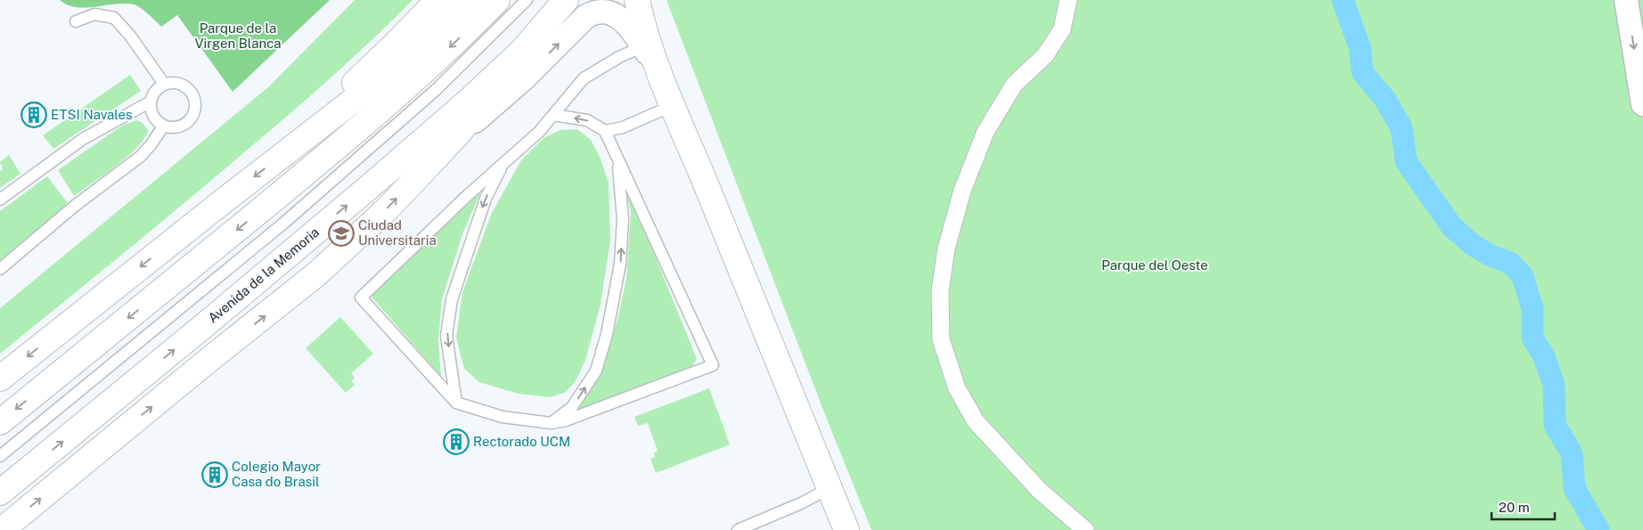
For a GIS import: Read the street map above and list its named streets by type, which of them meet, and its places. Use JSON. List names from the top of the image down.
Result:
{
  "streets": {
    "main road": ["Avenida de la Memoria"]
  },
  "parks": ["Parque de la Virgen Blanca", "Parque del Oeste"],
  "places": {
    "building": ["ETSI Navales", "Rectorado UCM", "Colegio Mayor Casa do Brasil"],
    "school or university": ["Ciudad Universitaria"]
  },
  "scale_bar": "20 m"
}
